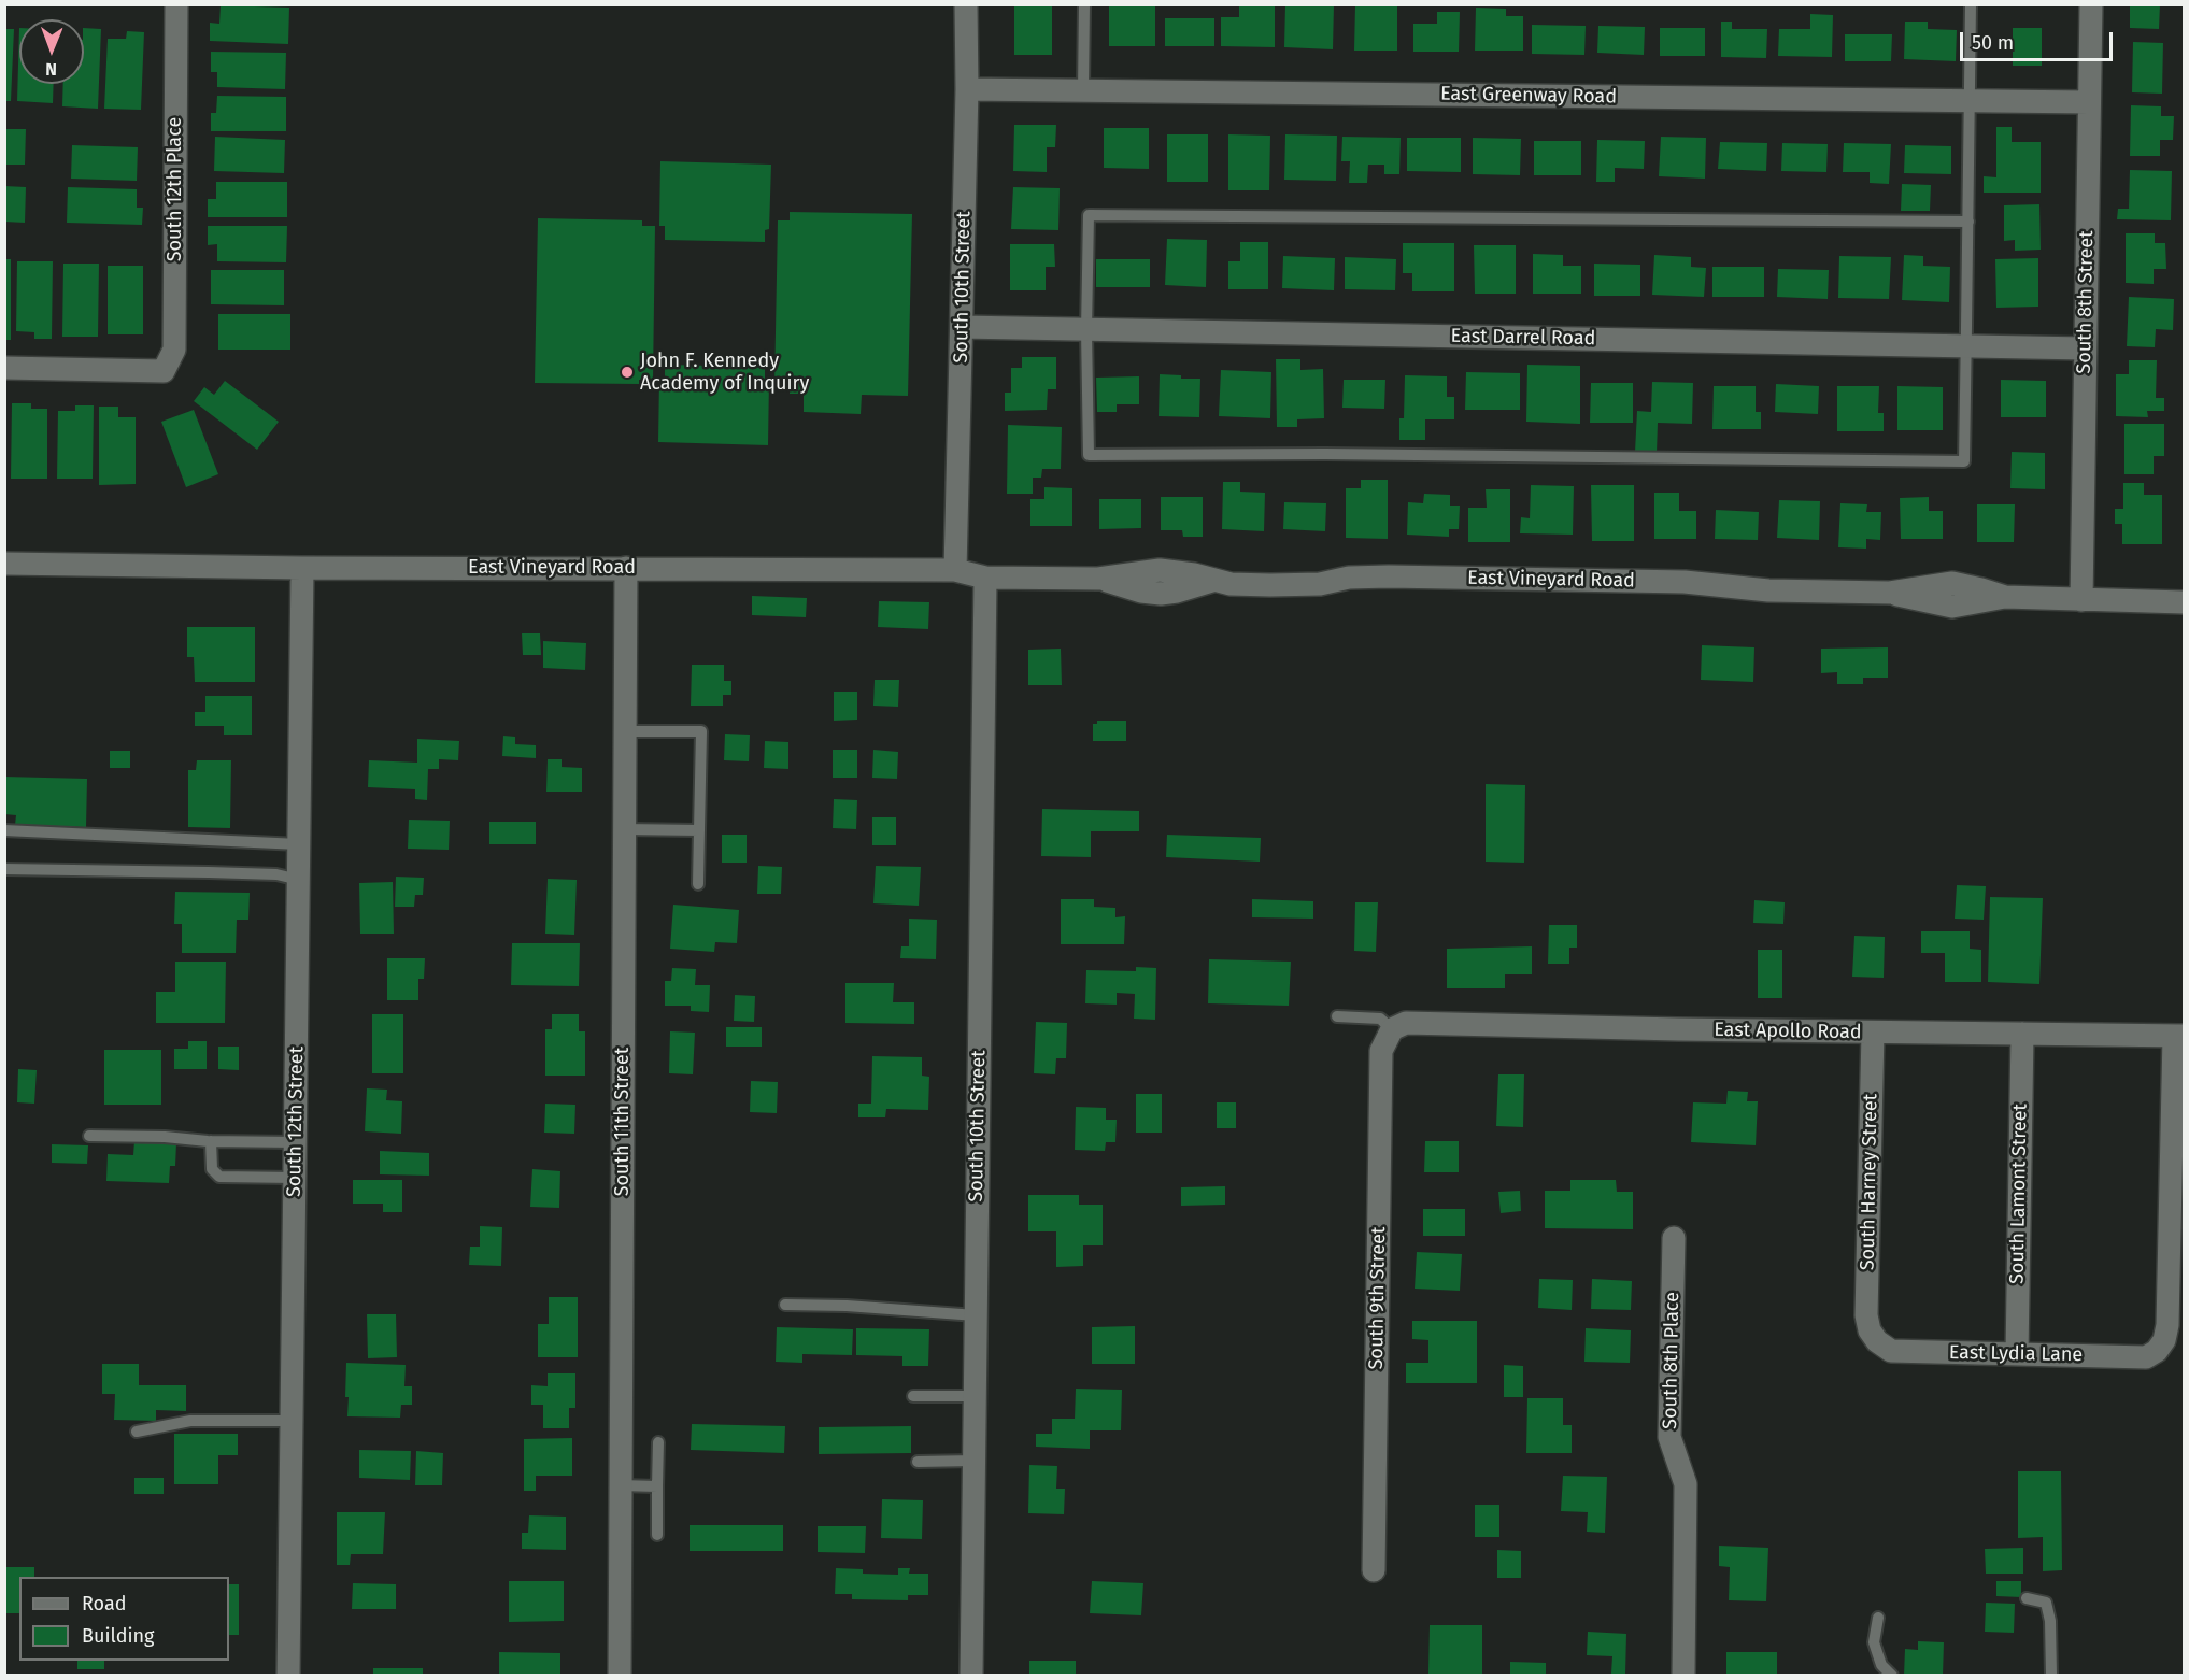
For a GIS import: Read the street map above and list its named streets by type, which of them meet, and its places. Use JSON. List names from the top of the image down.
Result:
{
  "streets": {
    "street": [
      "East Greenway Road",
      "South 12th Place",
      "South 10th Street",
      "South 8th Street",
      "East Darrel Road",
      "East Vineyard Road",
      "East Apollo Road",
      "South 12th Street",
      "South 11th Street",
      "South Harney Street",
      "South Lamont Street",
      "South 9th Street",
      "East Lydia Lane",
      "South 8th Place"
    ]
  },
  "crossings": [
    ["East Greenway Road", "South 10th Street"],
    ["East Greenway Road", "South 8th Street"],
    ["South 10th Street", "East Darrel Road"],
    ["South 10th Street", "East Vineyard Road"],
    ["South 8th Street", "East Darrel Road"],
    ["South 8th Street", "East Vineyard Road"],
    ["East Vineyard Road", "South 12th Street"],
    ["East Vineyard Road", "South 11th Street"],
    ["East Apollo Road", "South Harney Street"],
    ["East Apollo Road", "South Lamont Street"],
    ["East Apollo Road", "South 9th Street"],
    ["East Apollo Road", "East Lydia Lane"],
    ["South Harney Street", "East Lydia Lane"],
    ["South Lamont Street", "East Lydia Lane"]
  ],
  "places": ["John F. Kennedy Academy of Inquiry"],
  "legend": ["Road", "Building"],
  "scale_bar": "50 m",
  "north": "bottom"
}
